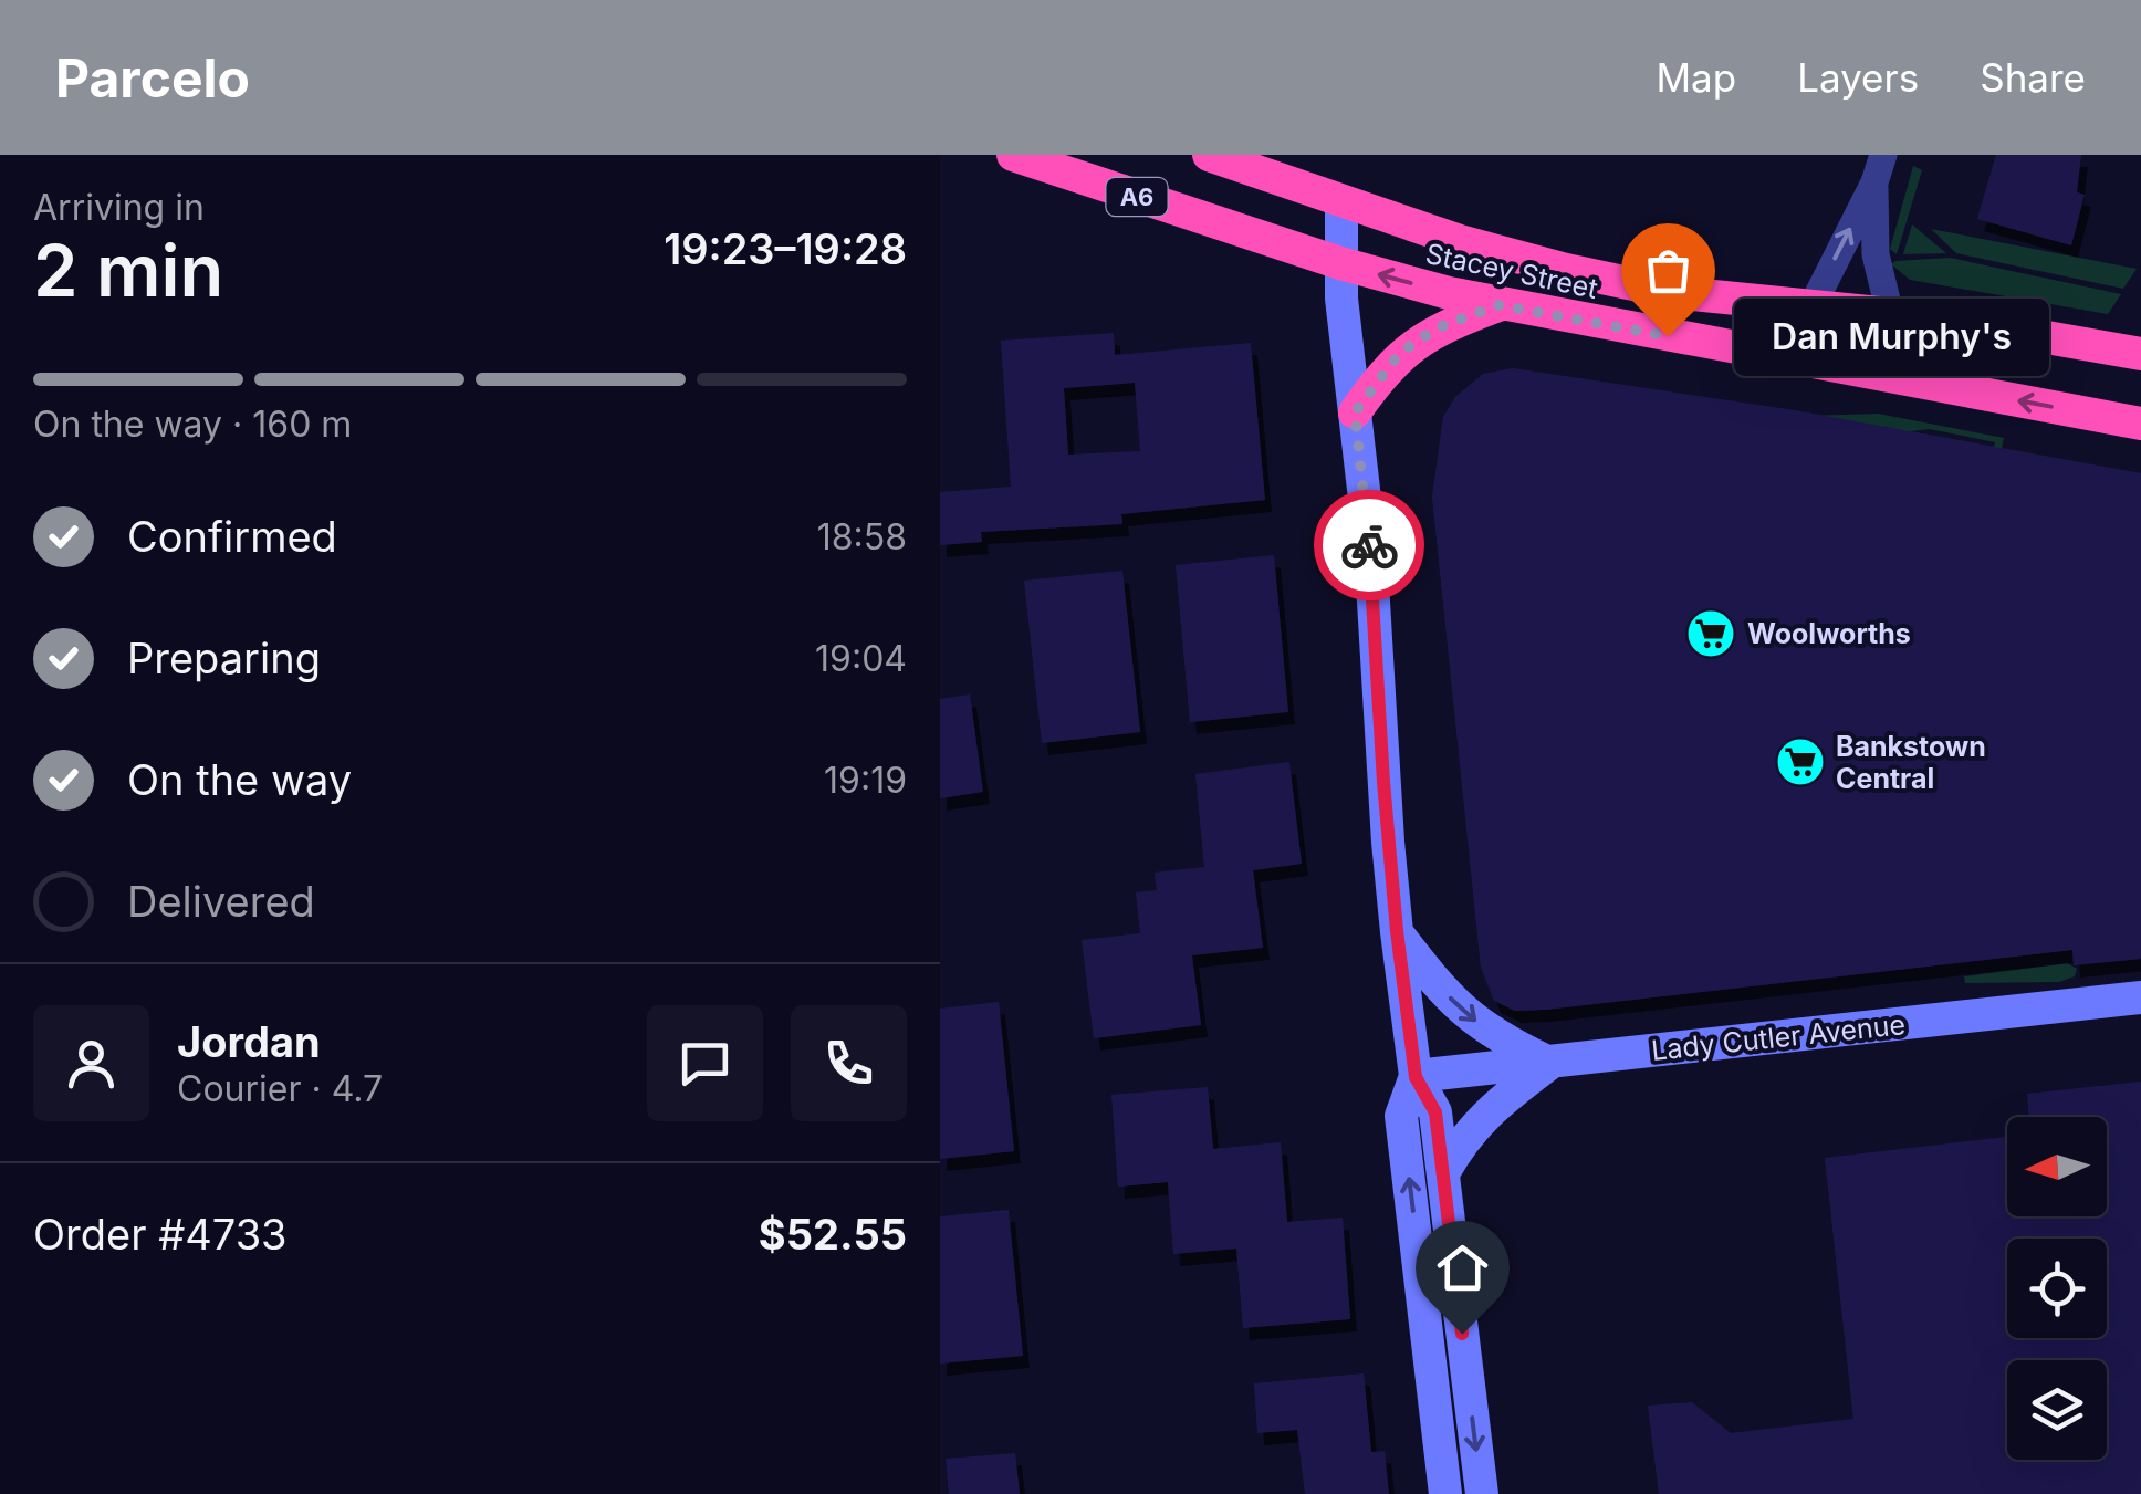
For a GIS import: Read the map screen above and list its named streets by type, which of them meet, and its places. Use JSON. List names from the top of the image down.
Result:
{
  "streets": {
    "highway": ["A6", "Stacey Street"],
    "main road": ["Lady Cutler Avenue"]
  },
  "places": {
    "other": ["Dan Murphy's"],
    "supermarket": ["Woolworths", "Bankstown Central"]
  },
  "north": "left",
  "page": {
    "header": "Parcelo",
    "nav": ["Map", "Layers", "Share"],
    "heading": ["2 min", "Arriving in", "19:23–19:28"],
    "panel": [
      "Jordan",
      "Courier · 4.7",
      "Order #4733",
      "$52.55"
    ],
    "bubble": "Dan Murphy's",
    "bar": "On the way · 160 m",
    "list": [
      ["Confirmed", "18:58"],
      ["Preparing", "19:04"],
      ["On the way", "19:19"],
      "Delivered"
    ]
  }
}
